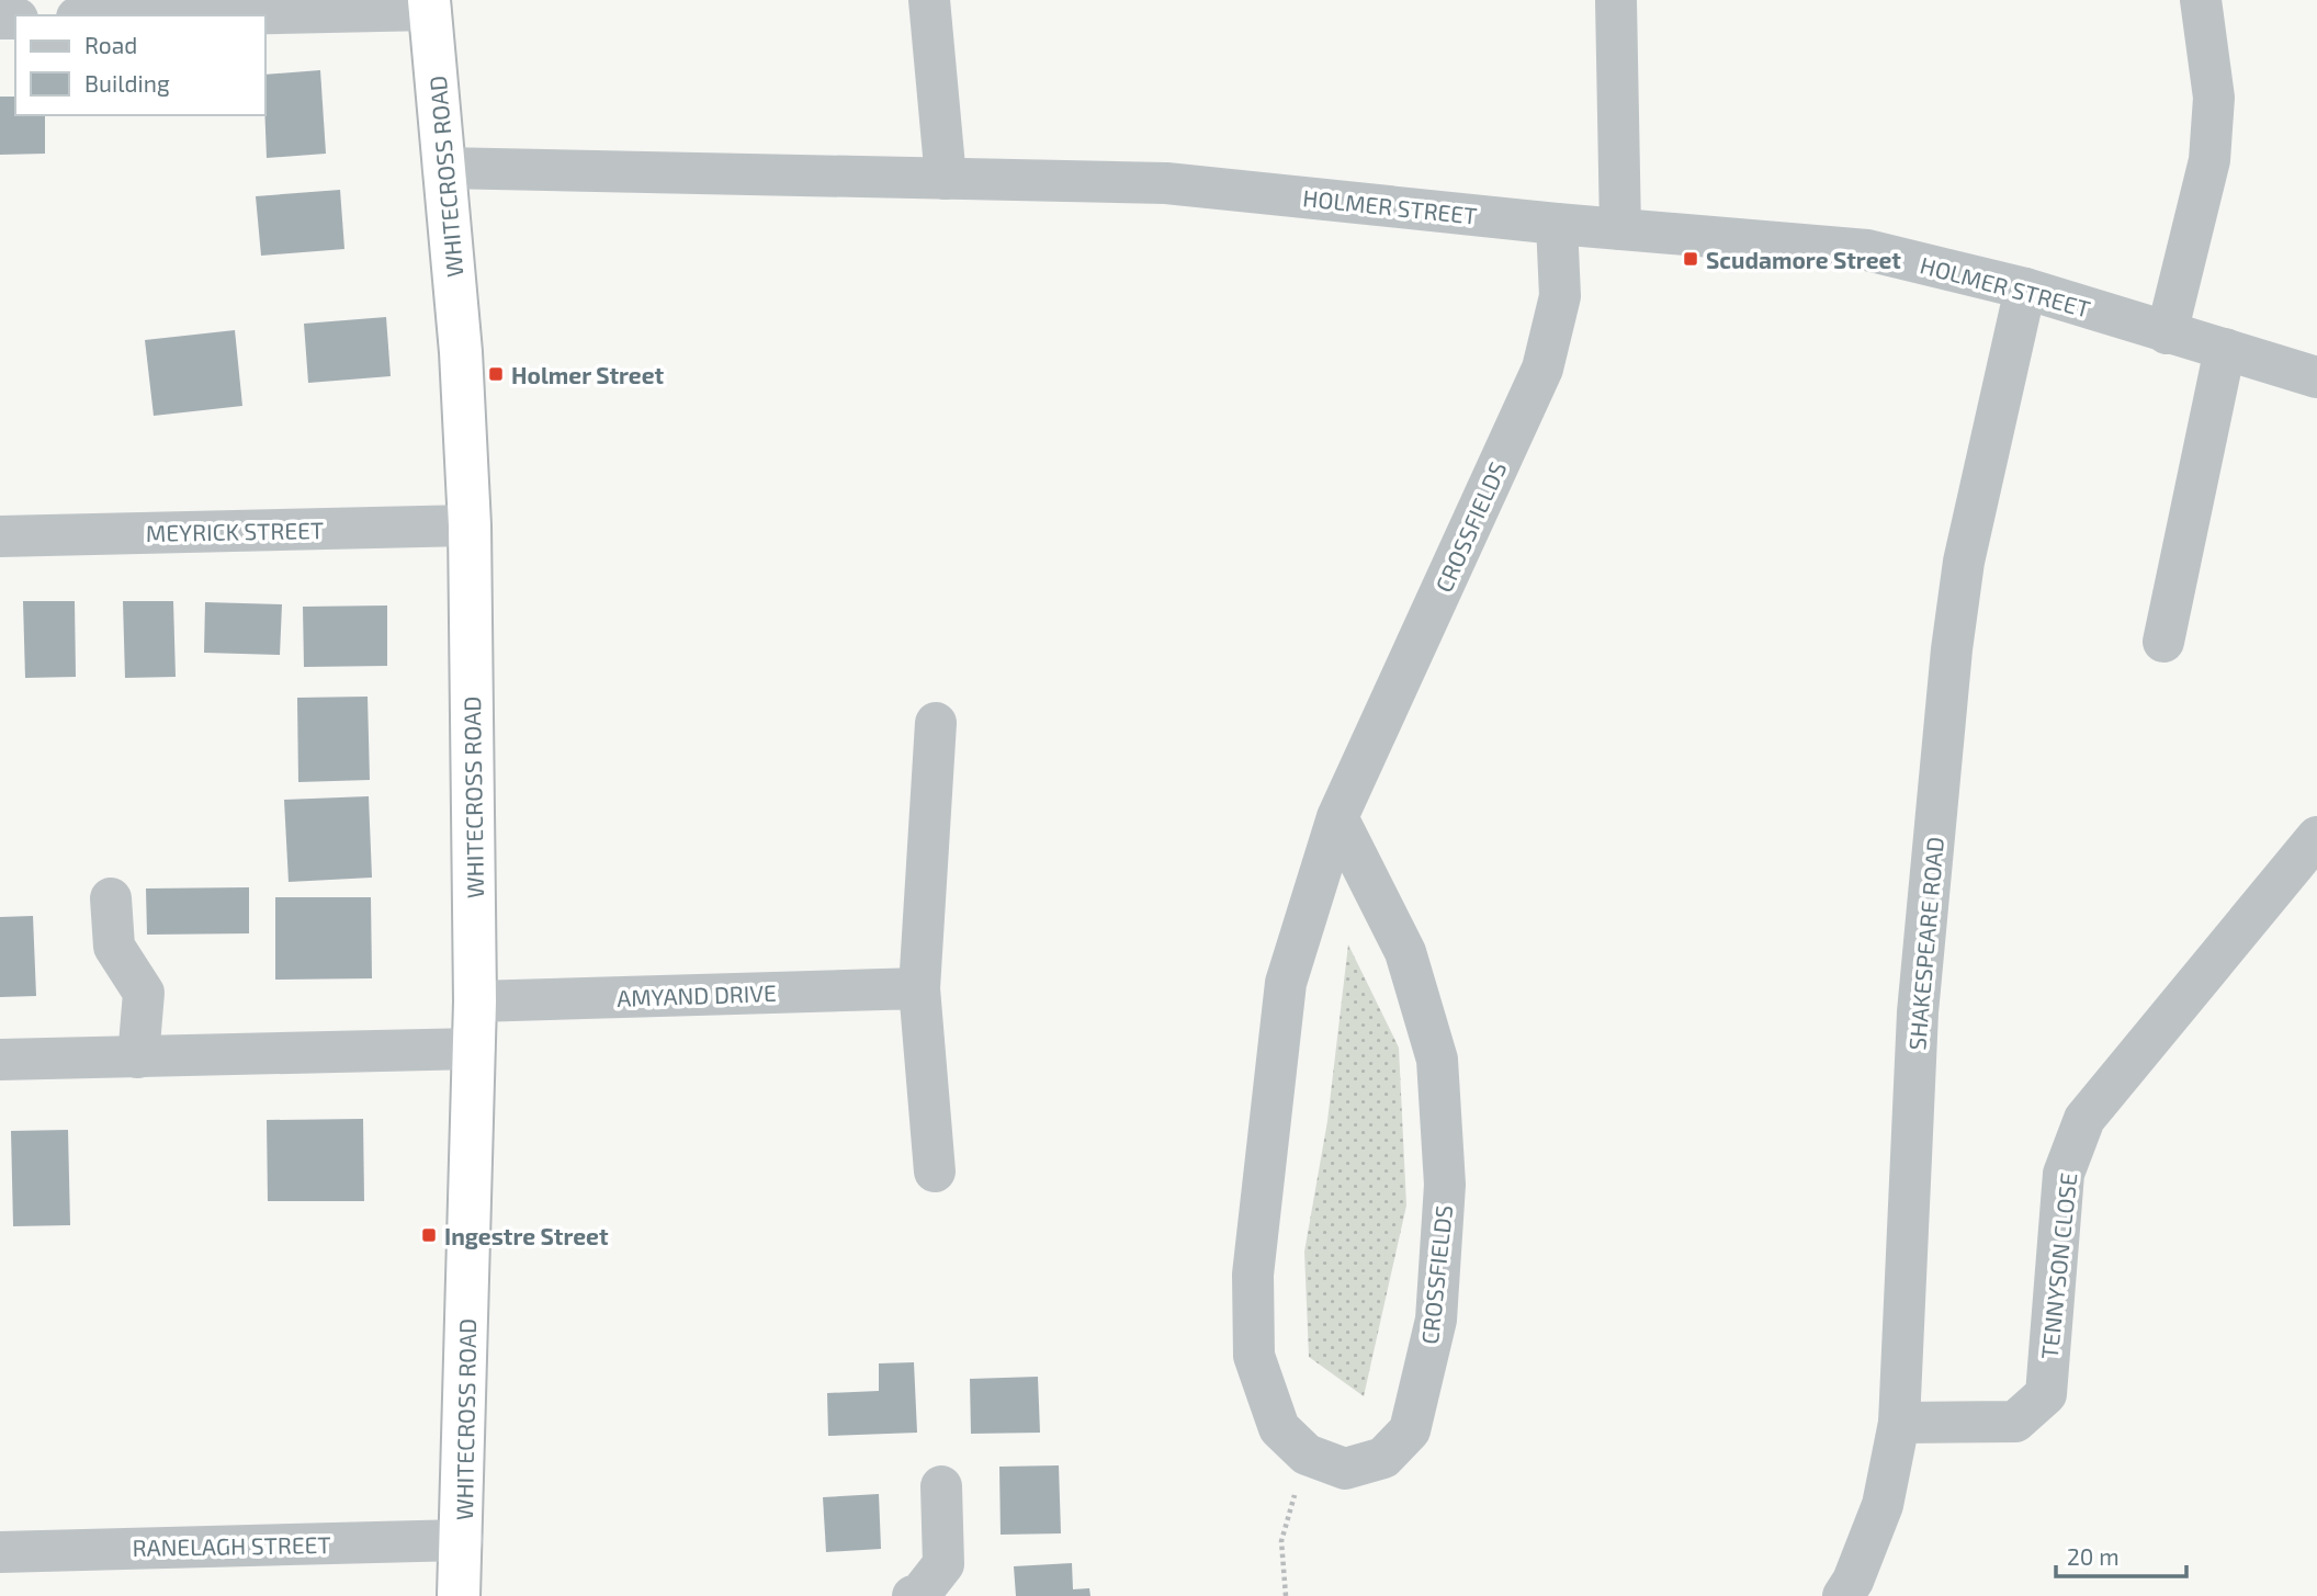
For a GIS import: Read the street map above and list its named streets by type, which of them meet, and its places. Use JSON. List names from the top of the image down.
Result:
{
  "streets": {
    "highway": ["WHITECROSS ROAD"],
    "street": [
      "HOLMER STREET",
      "CROSSFIELDS",
      "MEYRICK STREET",
      "SHAKESPEARE ROAD",
      "AMYAND DRIVE",
      "TENNYSON CLOSE",
      "RANELAGH STREET"
    ]
  },
  "crossings": [
    ["WHITECROSS ROAD", "HOLMER STREET"],
    ["WHITECROSS ROAD", "MEYRICK STREET"],
    ["WHITECROSS ROAD", "AMYAND DRIVE"],
    ["WHITECROSS ROAD", "RANELAGH STREET"],
    ["HOLMER STREET", "CROSSFIELDS"],
    ["HOLMER STREET", "SHAKESPEARE ROAD"],
    ["SHAKESPEARE ROAD", "TENNYSON CLOSE"]
  ],
  "places": {
    "transit": ["Scudamore Street", "Holmer Street", "Ingestre Street"]
  },
  "legend": ["Road", "Building"],
  "scale_bar": "20 m"
}
